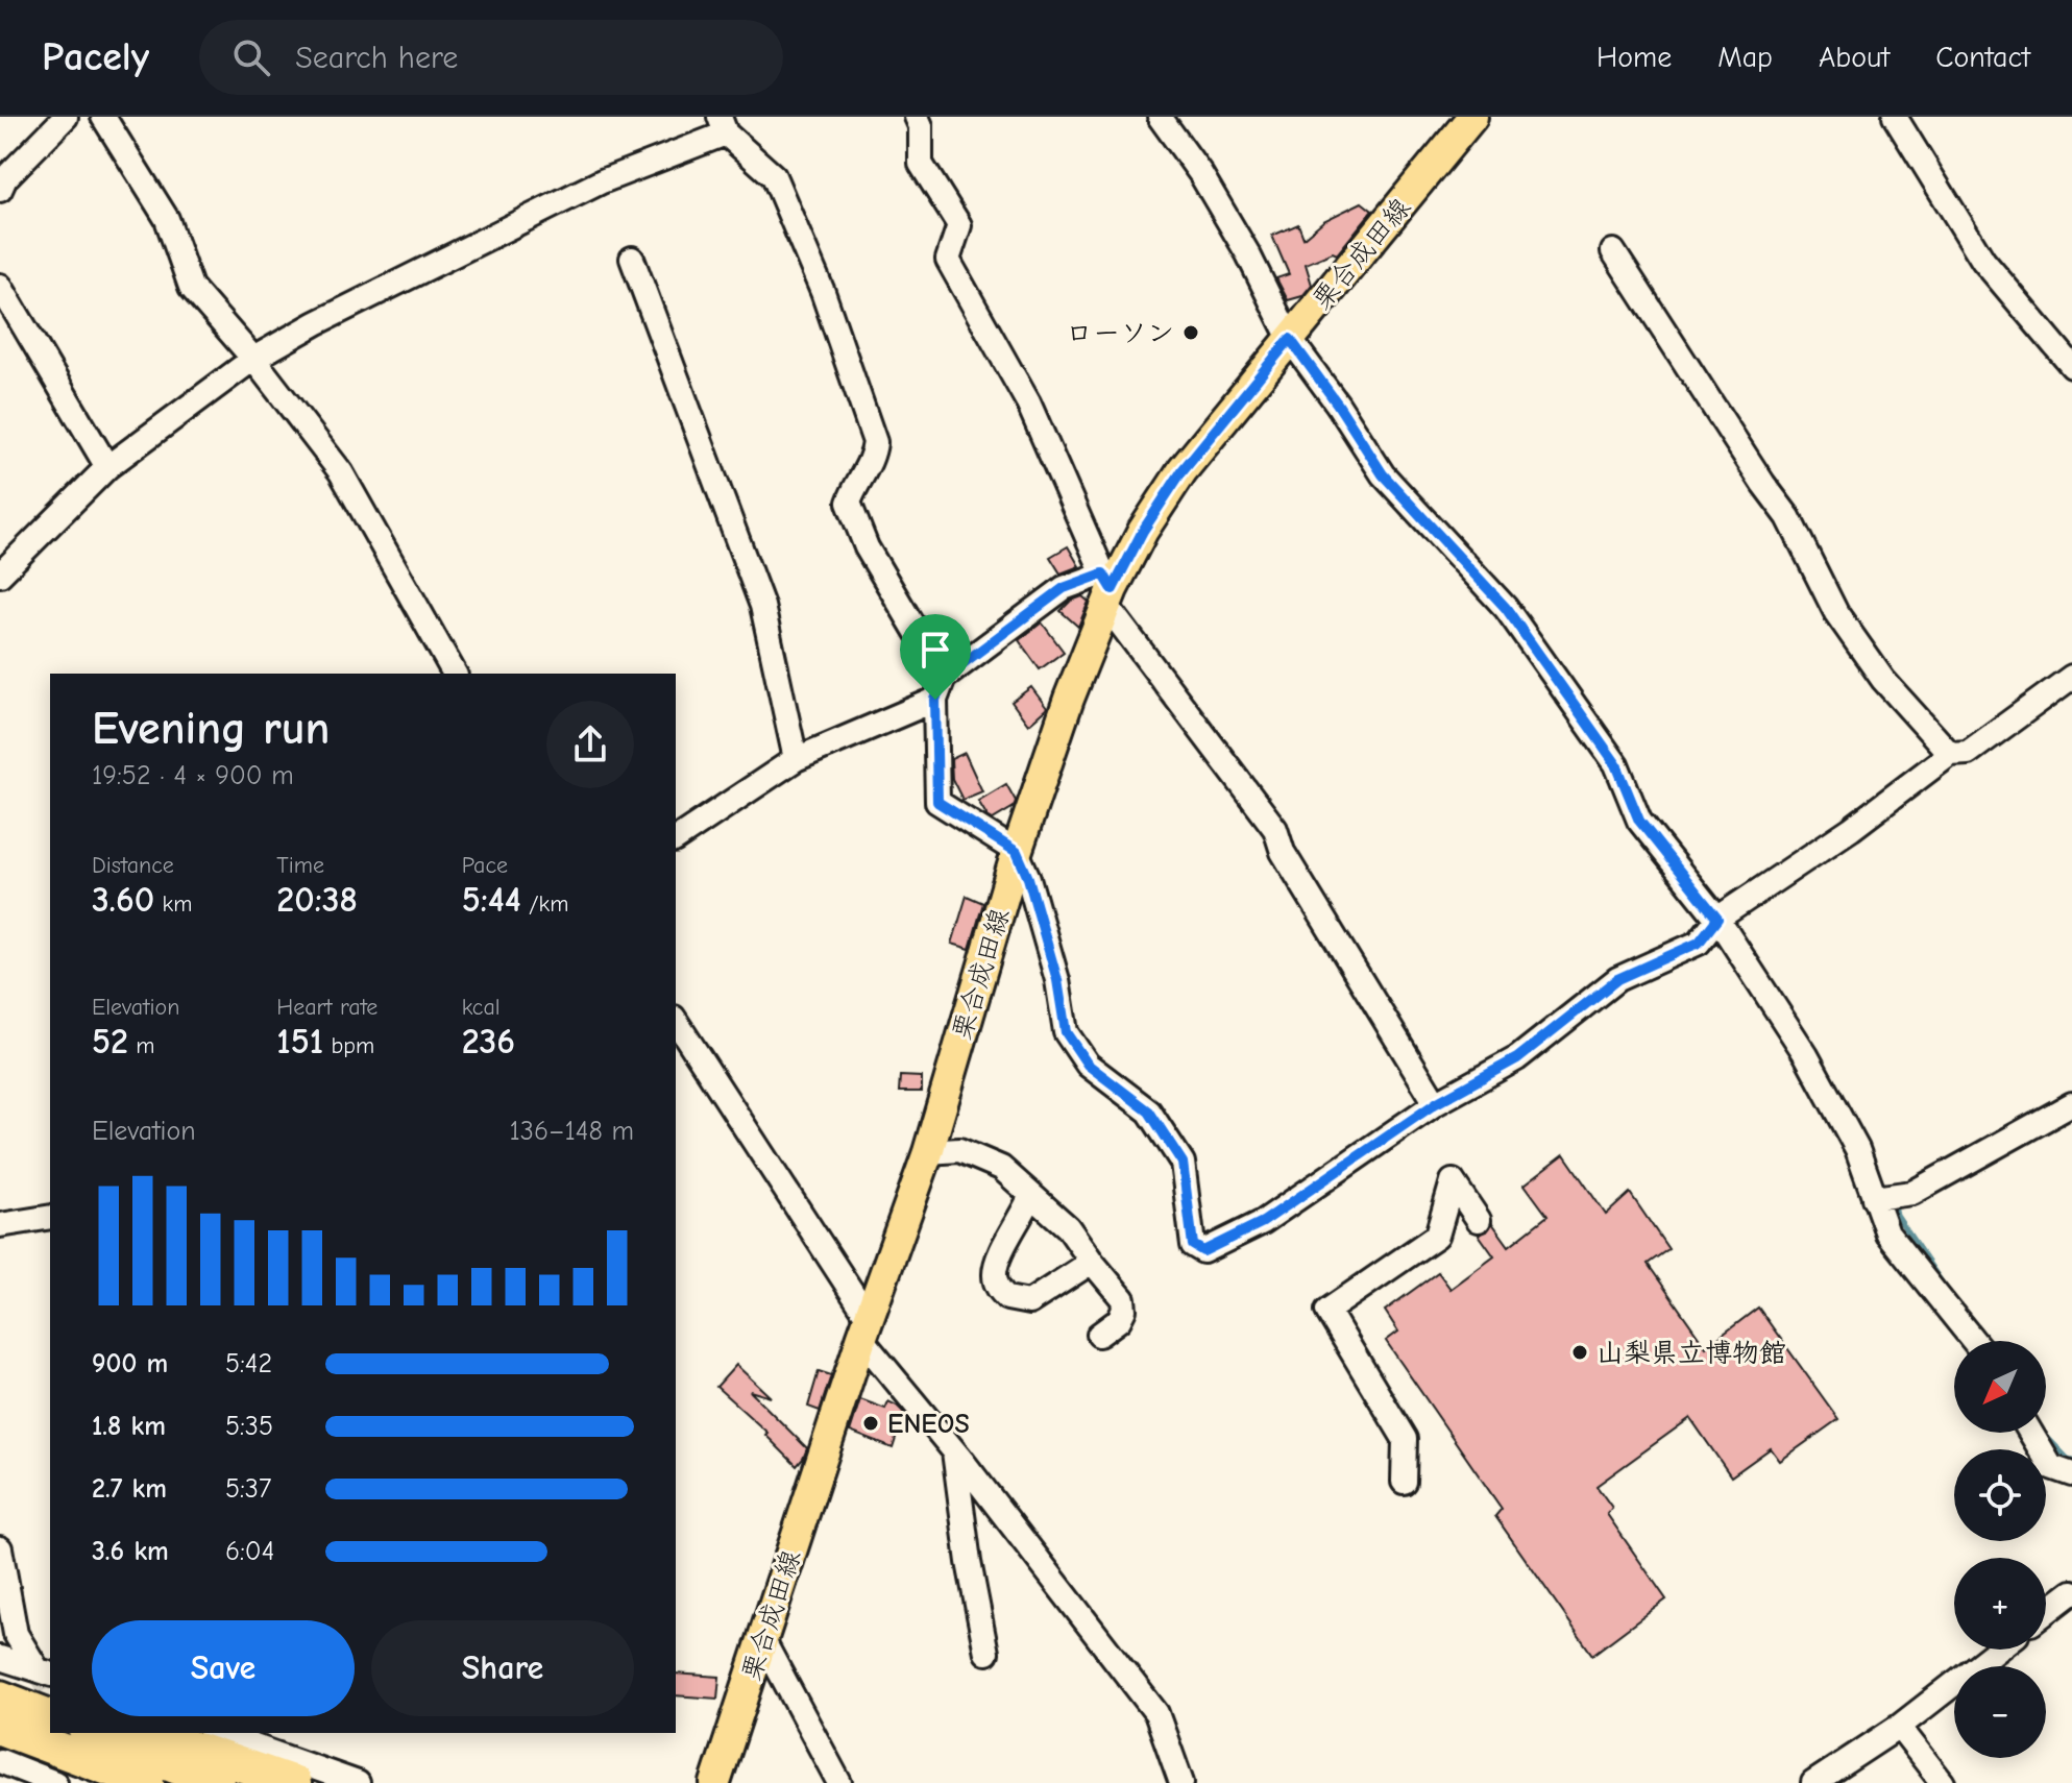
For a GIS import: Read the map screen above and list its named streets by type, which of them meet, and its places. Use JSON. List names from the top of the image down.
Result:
{
  "streets": {
    "main road": ["栗合成田線"]
  },
  "places": ["ローソン", "山梨県立博物館", "ENEOS"],
  "north": "bottom left",
  "page": {
    "header": "Pacely",
    "search": "Search here",
    "nav": [
      "Home",
      "Map",
      "About",
      "Contact"
    ],
    "heading": ["Evening run", "19:52 · 4 × 900 m"],
    "stats": [
      ["Distance", "3.60 km"],
      ["Time", "20:38"],
      ["Pace", "5:44 /km"],
      ["Elevation", "52 m"],
      ["Heart rate", "151 bpm"],
      ["kcal", "236"]
    ],
    "chart": ["Elevation", "136–148 m"],
    "list": [
      {
        "name": "900 m",
        "note": "5:42"
      },
      {
        "name": "1.8 km",
        "note": "5:35"
      },
      {
        "name": "2.7 km",
        "note": "5:37"
      },
      {
        "name": "3.6 km",
        "note": "6:04"
      }
    ],
    "map_buttons": ["+", "−"],
    "buttons": ["Save", "Share"]
  }
}
